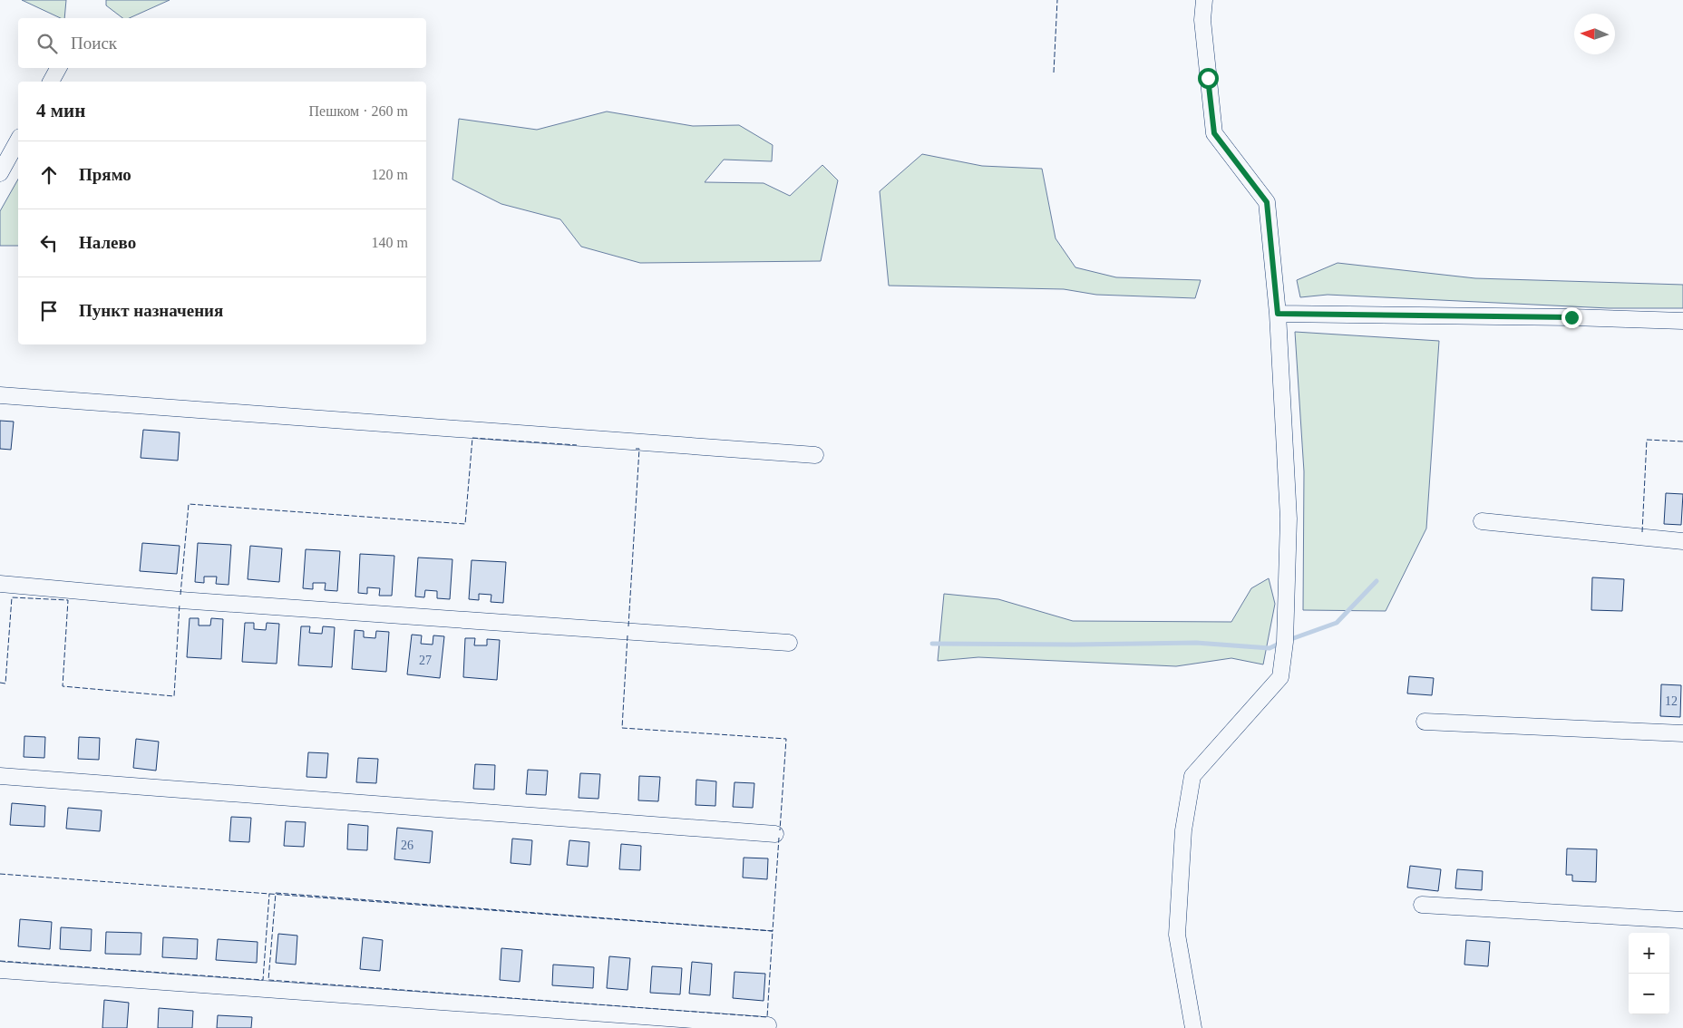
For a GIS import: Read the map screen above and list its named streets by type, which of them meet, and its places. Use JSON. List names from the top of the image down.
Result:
{
  "house_numbers": ["27", "12", "26"],
  "north": "left",
  "page": {
    "search": "Поиск",
    "heading": ["4 мин", "Пешком · 260 m"],
    "list": [
      ["Прямо", "120 m"],
      ["Налево", "140 m"],
      "Пункт назначения"
    ],
    "map_buttons": ["+", "−"]
  }
}
